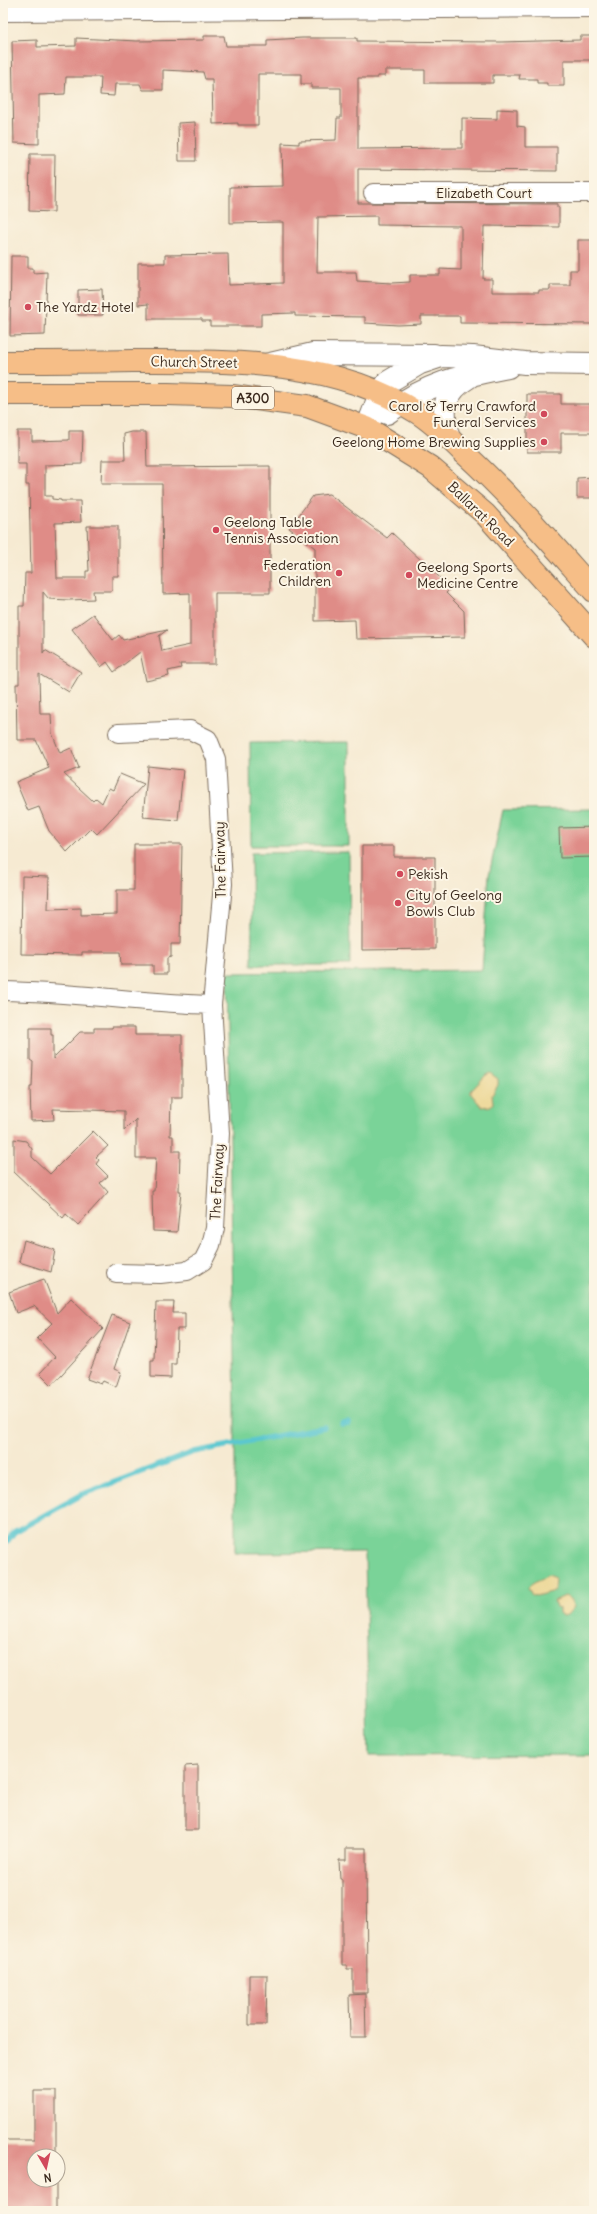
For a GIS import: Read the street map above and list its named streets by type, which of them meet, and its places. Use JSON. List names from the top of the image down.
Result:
{
  "streets": {
    "highway": ["Church Street", "A300", "Ballarat Road"],
    "street": ["Elizabeth Court", "The Fairway"]
  },
  "crossings": [
    ["Church Street", "Ballarat Road"],
    ["A300", "Ballarat Road"]
  ],
  "places": [
    "The Yardz Hotel",
    "Carol & Terry Crawford Funeral Services",
    "Geelong Home Brewing Supplies",
    "Geelong Table Tennis Association",
    "Federation Children",
    "Geelong Sports Medicine Centre",
    "Pekish",
    "City of Geelong Bowls Club"
  ],
  "north": "bottom"
}
